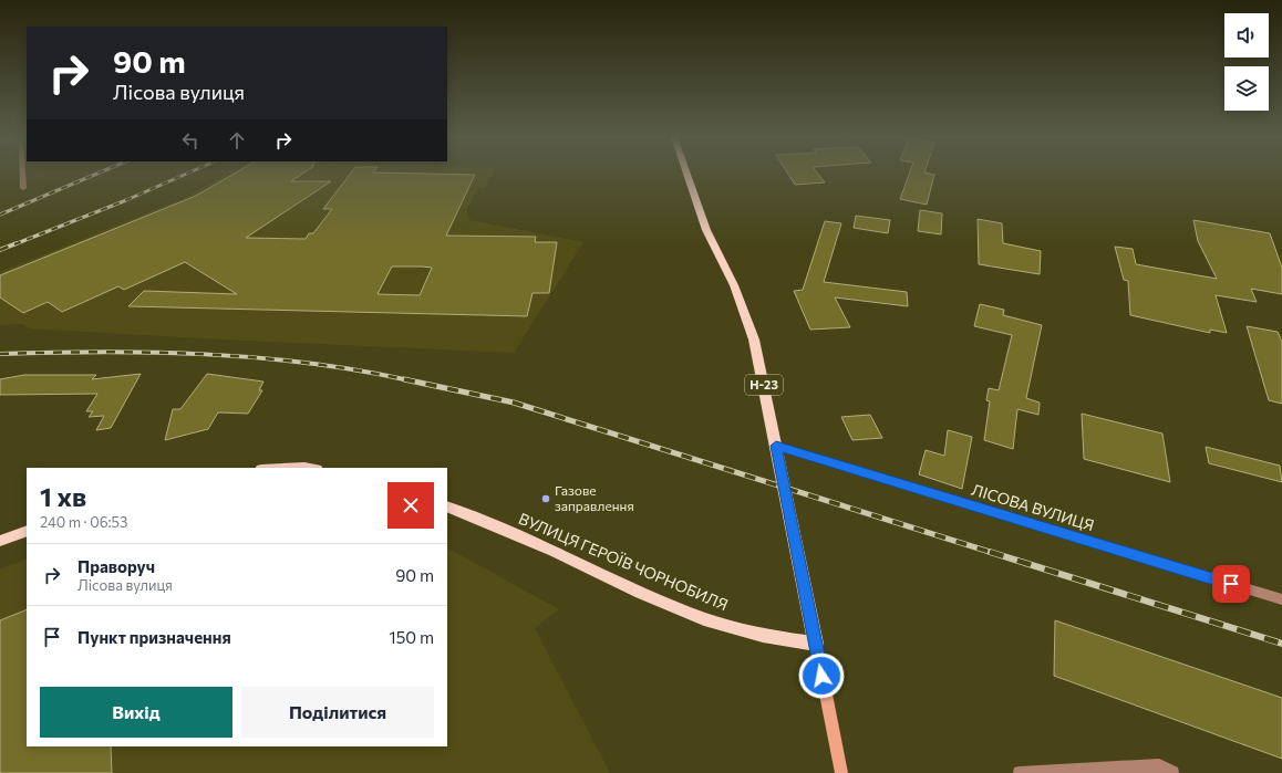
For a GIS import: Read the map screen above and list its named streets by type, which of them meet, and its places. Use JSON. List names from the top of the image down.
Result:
{
  "streets": {
    "main road": ["Н-23", "ВУЛИЦЯ ГЕРОЇВ ЧОРНОБИЛЯ"],
    "street": ["ЛІСОВА ВУЛИЦЯ"]
  },
  "crossings": [
    ["Н-23", "ЛІСОВА ВУЛИЦЯ"],
    ["Н-23", "ВУЛИЦЯ ГЕРОЇВ ЧОРНОБИЛЯ"]
  ],
  "places": ["Газове заправлення"],
  "page": {
    "turn": ["90 m", "Лісова вулиця"],
    "heading": ["1 хв", "240 m · 06:53"],
    "list": [
      {
        "name": "Праворуч",
        "note": "Лісова вулиця",
        "value": "90 m"
      },
      {
        "name": "Пункт призначення",
        "value": "150 m"
      }
    ],
    "buttons": ["Вихід", "Поділитися"]
  }
}
